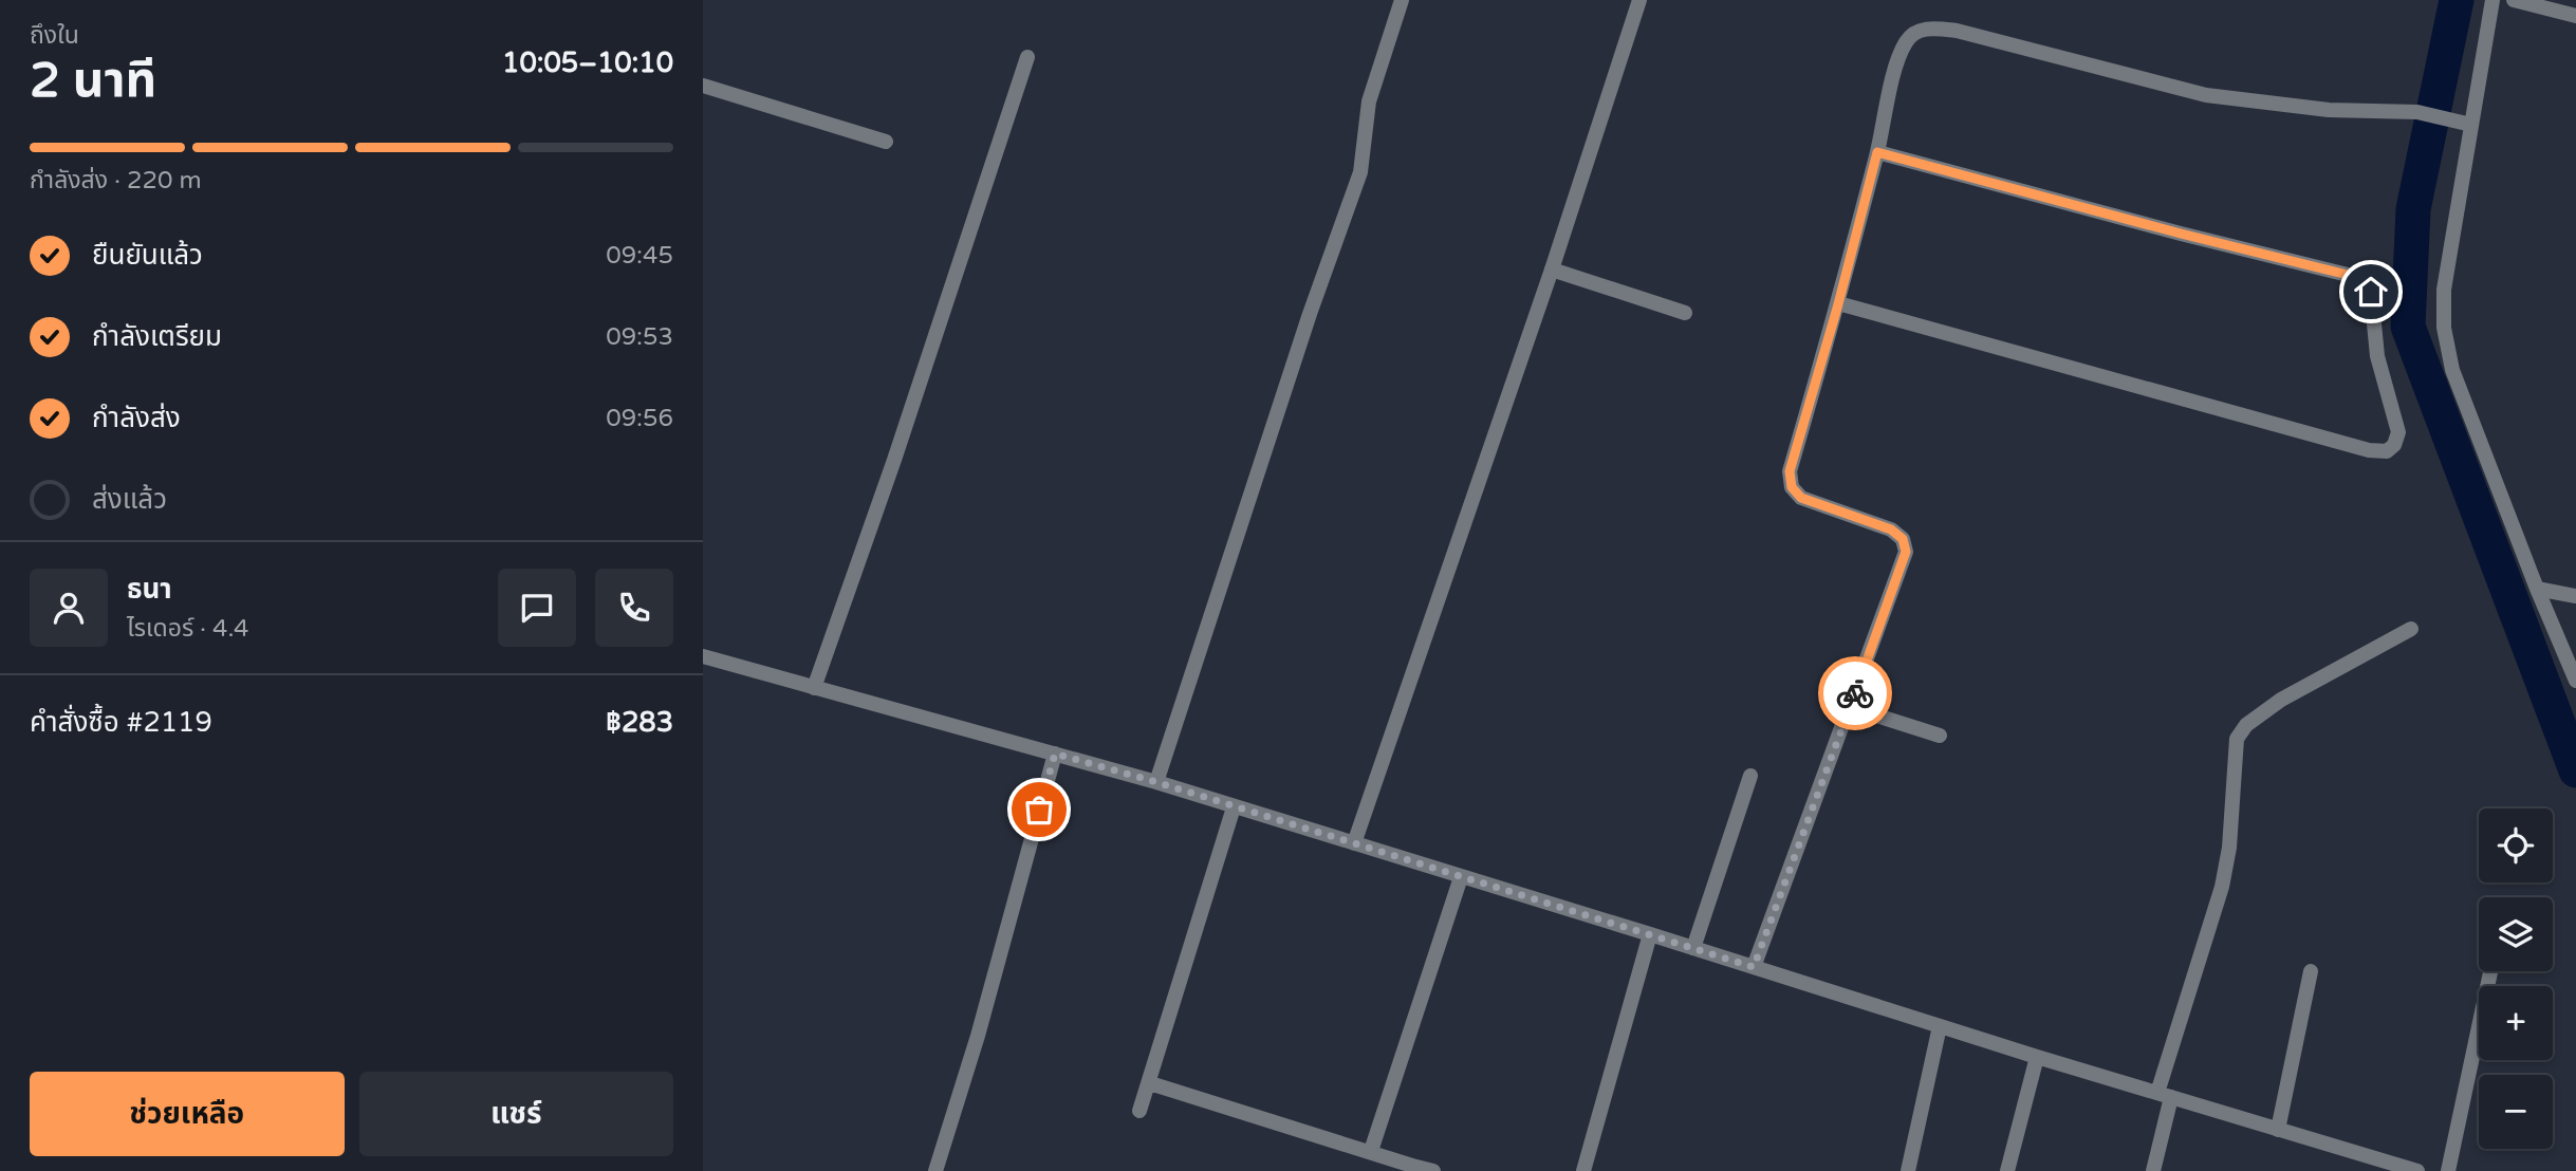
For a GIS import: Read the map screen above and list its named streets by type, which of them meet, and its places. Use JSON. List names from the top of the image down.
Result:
{
  "page": {
    "heading": ["2 นาที", "ถึงใน", "10:05–10:10"],
    "panel": [
      "ธนา",
      "ไรเดอร์ · 4.4",
      "คำสั่งซื้อ #2119",
      "฿283"
    ],
    "bar": "กำลังส่ง · 220 m",
    "list": [
      ["ยืนยันแล้ว", "09:45"],
      ["กำลังเตรียม", "09:53"],
      ["กำลังส่ง", "09:56"],
      "ส่งแล้ว"
    ],
    "map_buttons": ["+", "−"],
    "buttons": ["ช่วยเหลือ", "แชร์"]
  }
}
